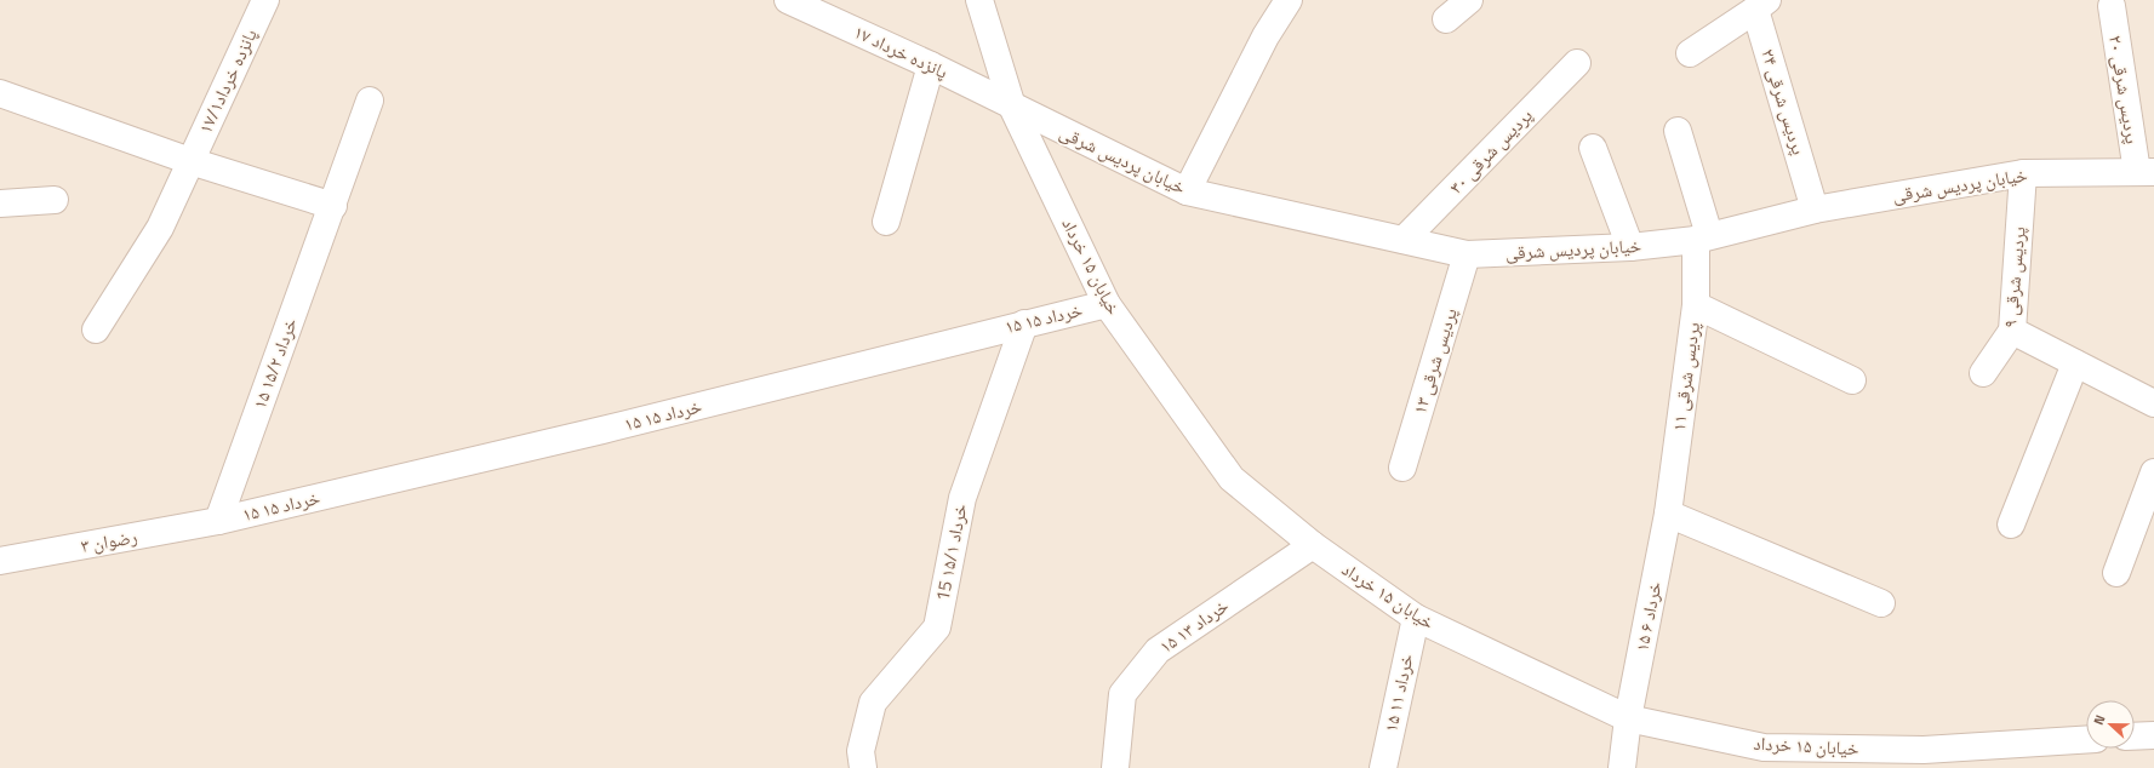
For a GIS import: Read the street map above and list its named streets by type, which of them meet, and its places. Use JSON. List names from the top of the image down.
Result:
{
  "streets": {
    "street": [
      "پانزده خرداد ۱۷",
      "پانزده خرداد۱۷/۱",
      "پردیس شرقی ۲۰",
      "پردیس شرقی ۲۴",
      "پردیس شرقی ۳۰",
      "خیابان پردیس شرقی",
      "خیابان ۱۵ خرداد",
      "پردیس شرقی ۹",
      "۱۵ خرداد ۱۵",
      "پردیس شرقی ۱۳",
      "۱۵ خرداد ۱۵/۲",
      "پردیس شرقی ۱۱",
      "رضوان ۳",
      "15 خرداد ۱۵/۱",
      "۱۵ خرداد ۶",
      "۱۵ خرداد ۱۳",
      "۱۵ خرداد ۱۱"
    ]
  },
  "crossings": [
    ["پانزده خرداد ۱۷", "خیابان پردیس شرقی"],
    ["پانزده خرداد ۱۷", "خیابان ۱۵ خرداد"],
    ["پردیس شرقی ۲۰", "خیابان پردیس شرقی"],
    ["پردیس شرقی ۲۴", "خیابان پردیس شرقی"],
    ["پردیس شرقی ۳۰", "خیابان پردیس شرقی"],
    ["خیابان پردیس شرقی", "خیابان ۱۵ خرداد"],
    ["خیابان پردیس شرقی", "پردیس شرقی ۹"],
    ["خیابان پردیس شرقی", "پردیس شرقی ۱۳"],
    ["خیابان پردیس شرقی", "پردیس شرقی ۱۱"],
    ["خیابان ۱۵ خرداد", "۱۵ خرداد ۱۵"],
    ["خیابان ۱۵ خرداد", "۱۵ خرداد ۶"],
    ["خیابان ۱۵ خرداد", "۱۵ خرداد ۱۳"],
    ["خیابان ۱۵ خرداد", "۱۵ خرداد ۱۱"],
    ["۱۵ خرداد ۱۵", "۱۵ خرداد ۱۵/۲"],
    ["۱۵ خرداد ۱۵", "رضوان ۳"],
    ["۱۵ خرداد ۱۵", "15 خرداد ۱۵/۱"],
    ["۱۵ خرداد ۱۵/۲", "رضوان ۳"],
    ["پردیس شرقی ۱۱", "۱۵ خرداد ۶"]
  ],
  "north": "left"
}
